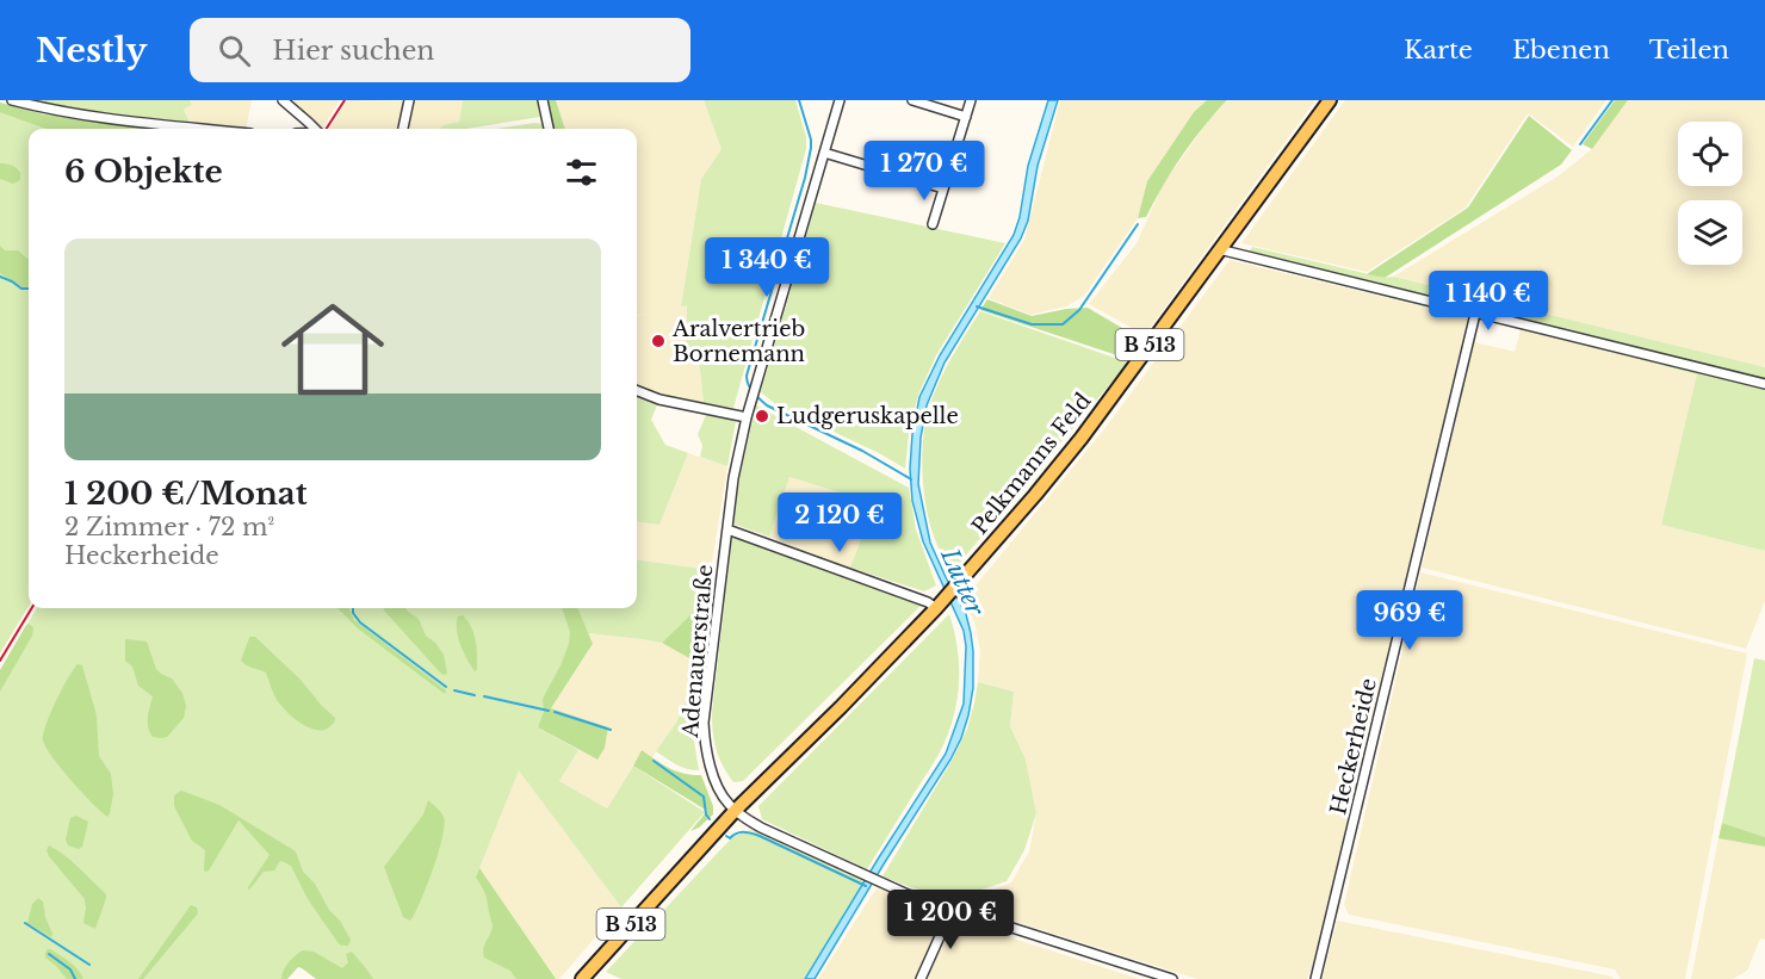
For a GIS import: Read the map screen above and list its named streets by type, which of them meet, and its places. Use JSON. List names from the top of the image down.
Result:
{
  "streets": {
    "main road": ["B 513", "Pelkmanns Feld"],
    "street": ["Adenauerstraße", "Heckerheide"]
  },
  "crossings": [
    ["Pelkmanns Feld", "Adenauerstraße"]
  ],
  "water": ["Lutter"],
  "places": ["Aralvertrieb Bornemann", "Ludgeruskapelle"],
  "page": {
    "header": "Nestly",
    "search": "Hier suchen",
    "nav": ["Karte", "Ebenen", "Teilen"],
    "heading": "6 Objekte",
    "price": [
      "1 270 €",
      "1 340 €",
      "1 140 €",
      "2 120 €",
      "969 €",
      "1 200 €"
    ],
    "list": [
      {
        "name": "1 200 €/Monat",
        "note": "2 Zimmer · 72 m² · Heckerheide"
      }
    ]
  }
}
